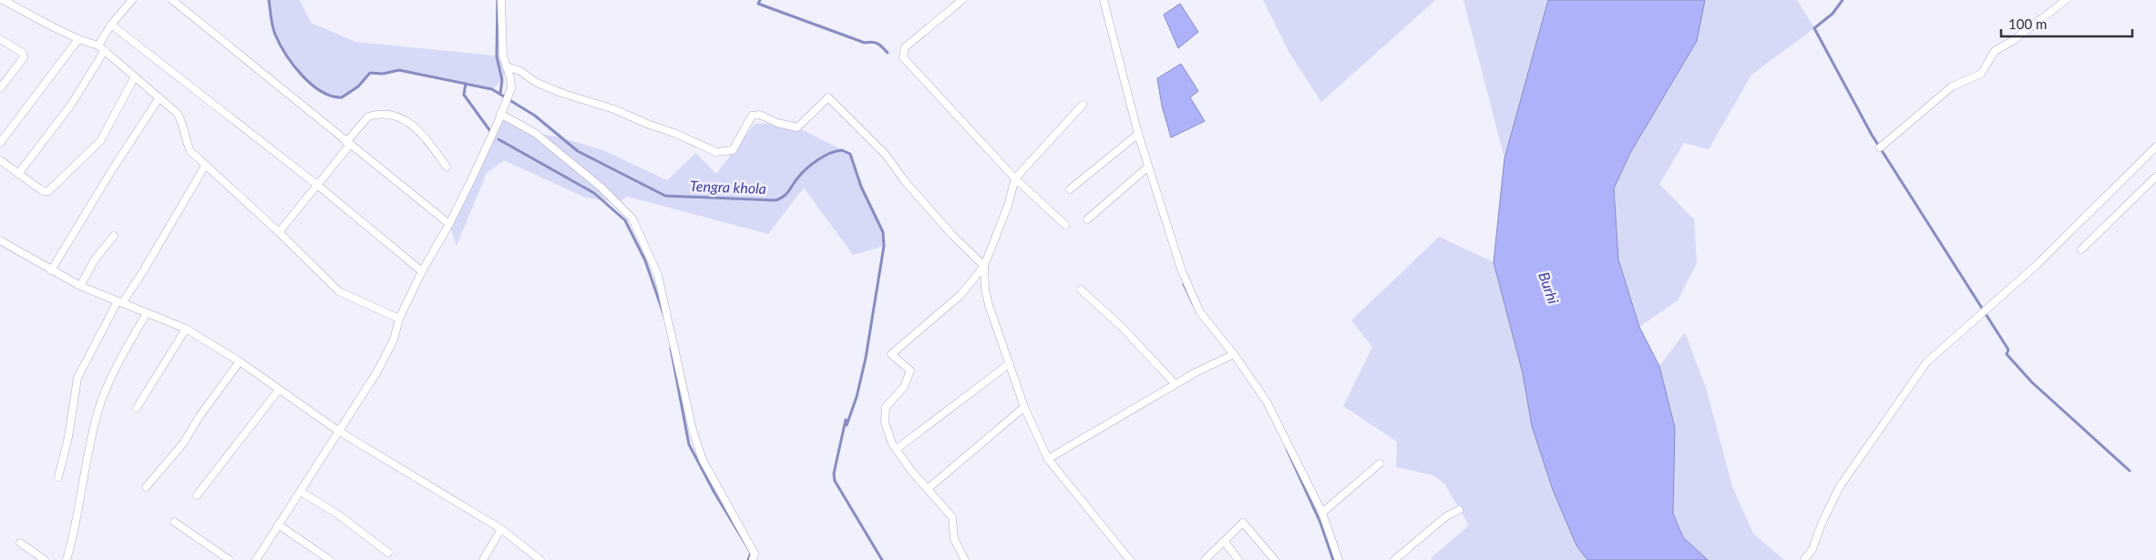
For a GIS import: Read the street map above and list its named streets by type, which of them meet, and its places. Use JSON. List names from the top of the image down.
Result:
{
  "water": ["Tengra khola", "Burhi"],
  "scale_bar": "100 m"
}
